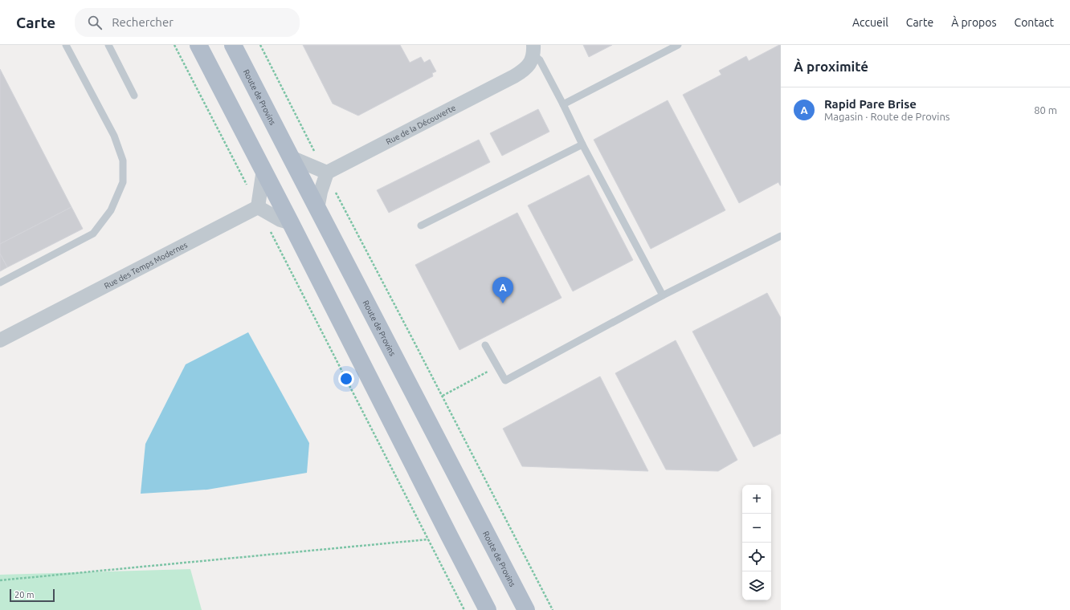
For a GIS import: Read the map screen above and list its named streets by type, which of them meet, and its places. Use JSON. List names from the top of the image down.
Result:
{
  "streets": {
    "main road": ["Route de Provins"],
    "street": ["Rue de la Découverte", "Rue des Temps Modernes"]
  },
  "scale_bar": "20 m",
  "page": {
    "header": "Carte",
    "search": "Rechercher",
    "nav": [
      "Accueil",
      "Carte",
      "À propos",
      "Contact"
    ],
    "heading": "À proximité",
    "list": [
      {
        "mark": "A",
        "name": "Rapid Pare Brise",
        "note": "Magasin · Route de Provins",
        "value": "80 m"
      }
    ],
    "pins": "A",
    "map_buttons": ["+", "−"],
    "scale": "20 m"
  }
}
